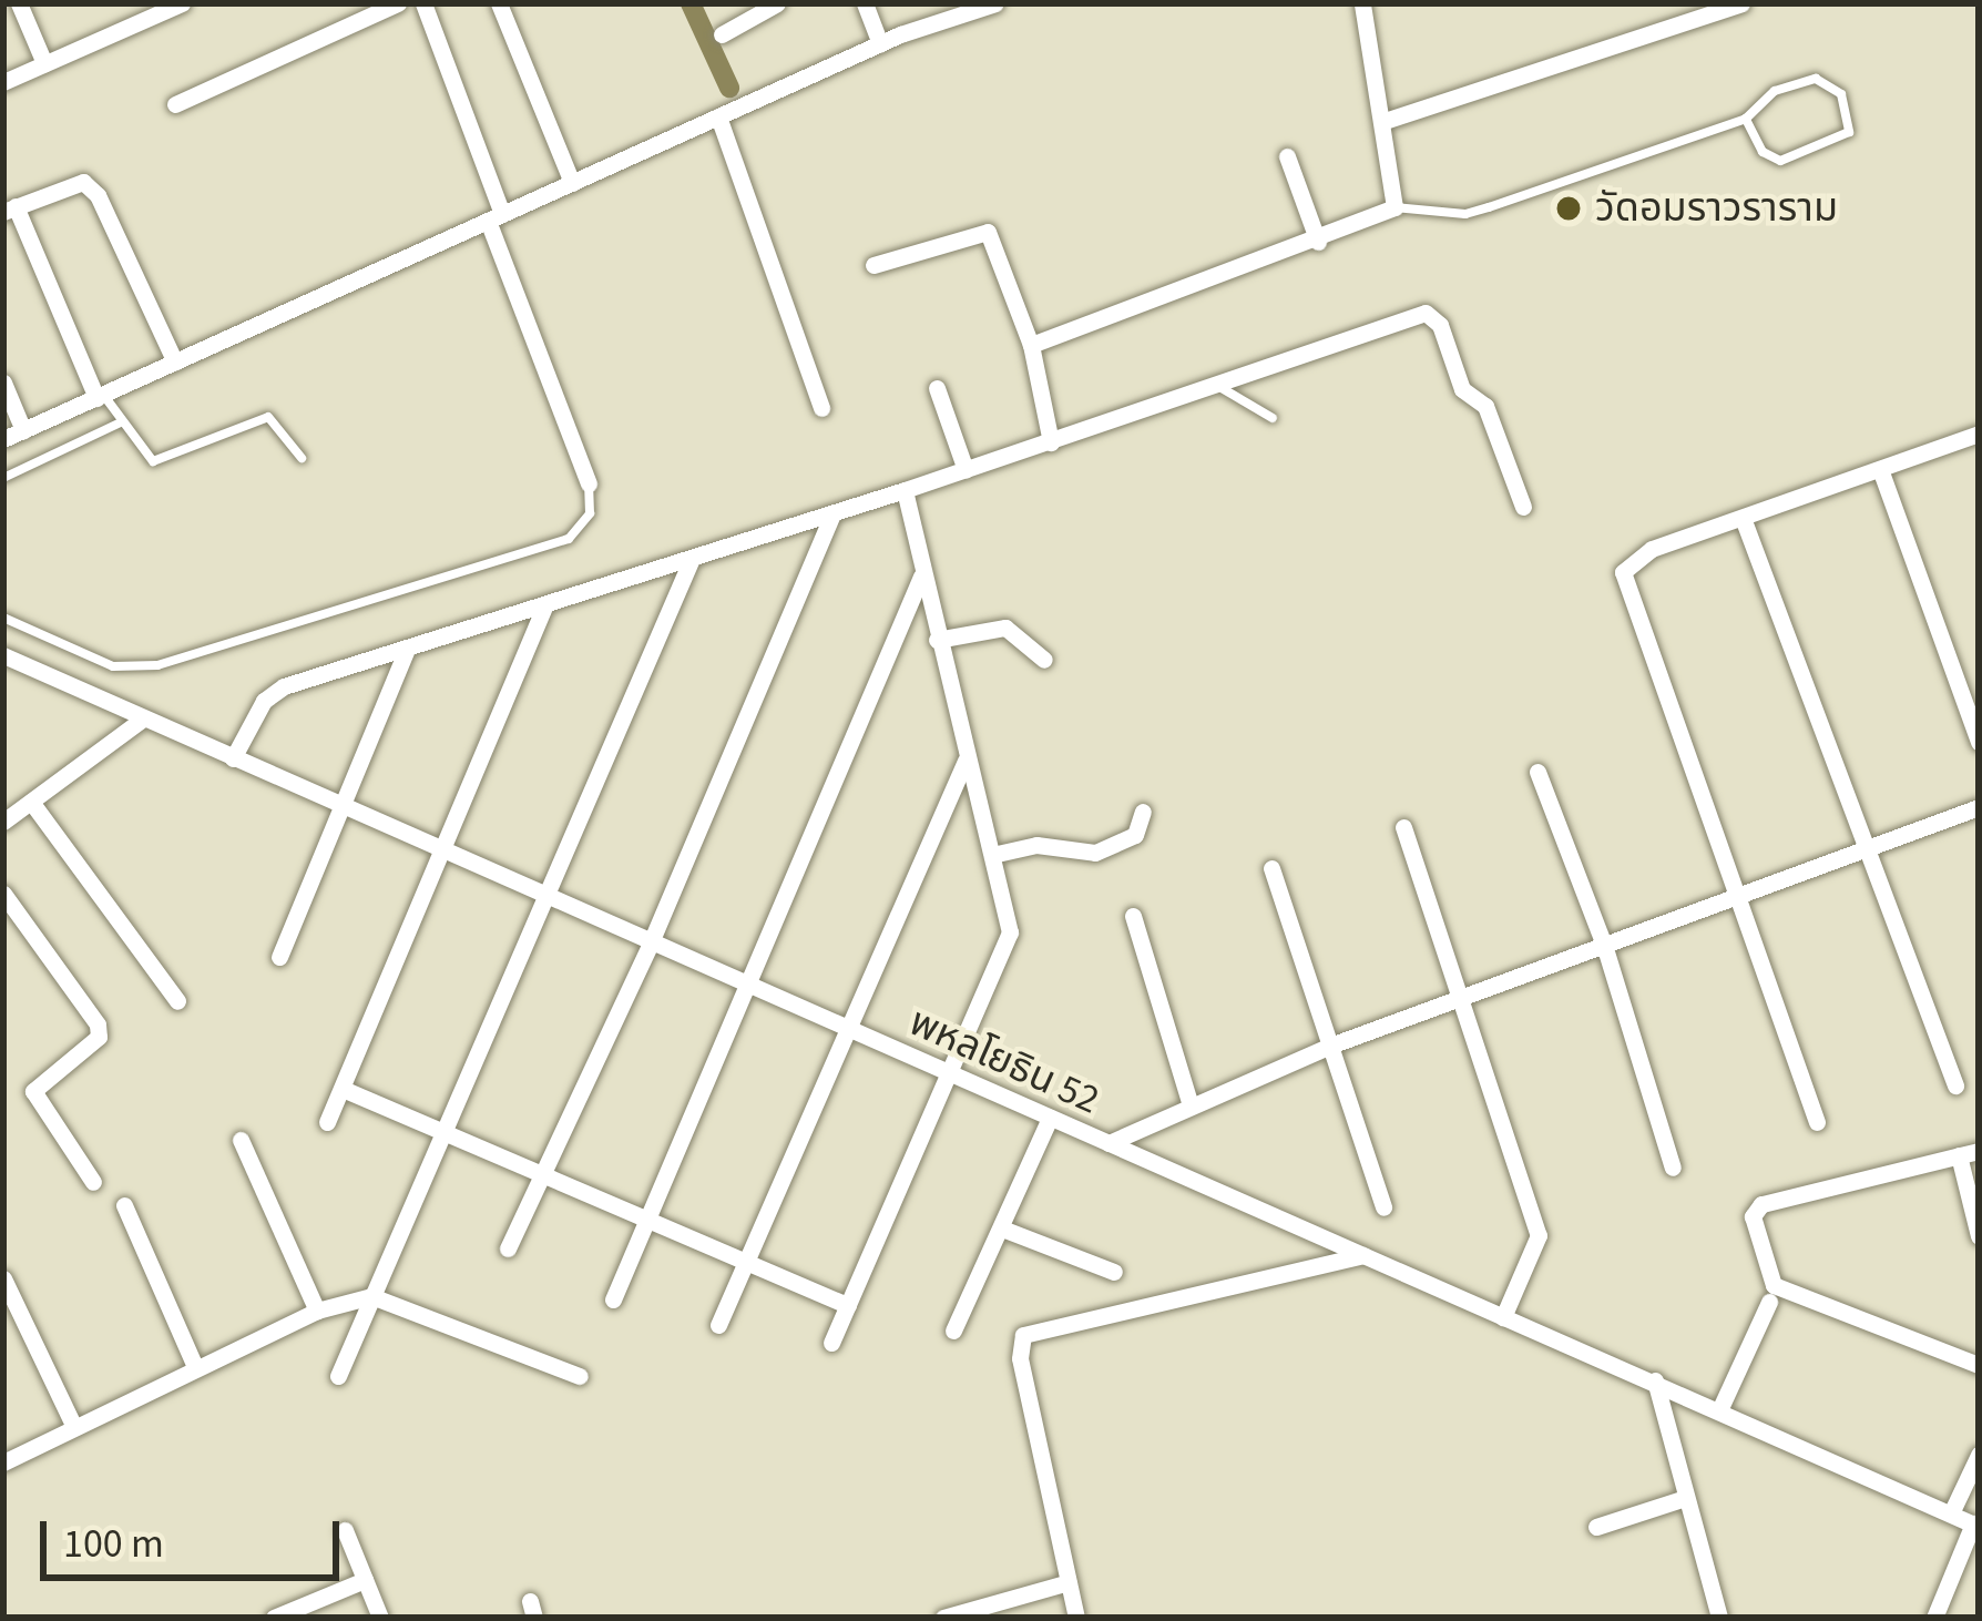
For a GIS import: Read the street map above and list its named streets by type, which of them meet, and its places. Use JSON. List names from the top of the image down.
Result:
{
  "streets": {
    "street": ["พหลโยธิน 52"]
  },
  "places": ["วัดอมราวราราม"],
  "scale_bar": "100 m"
}
